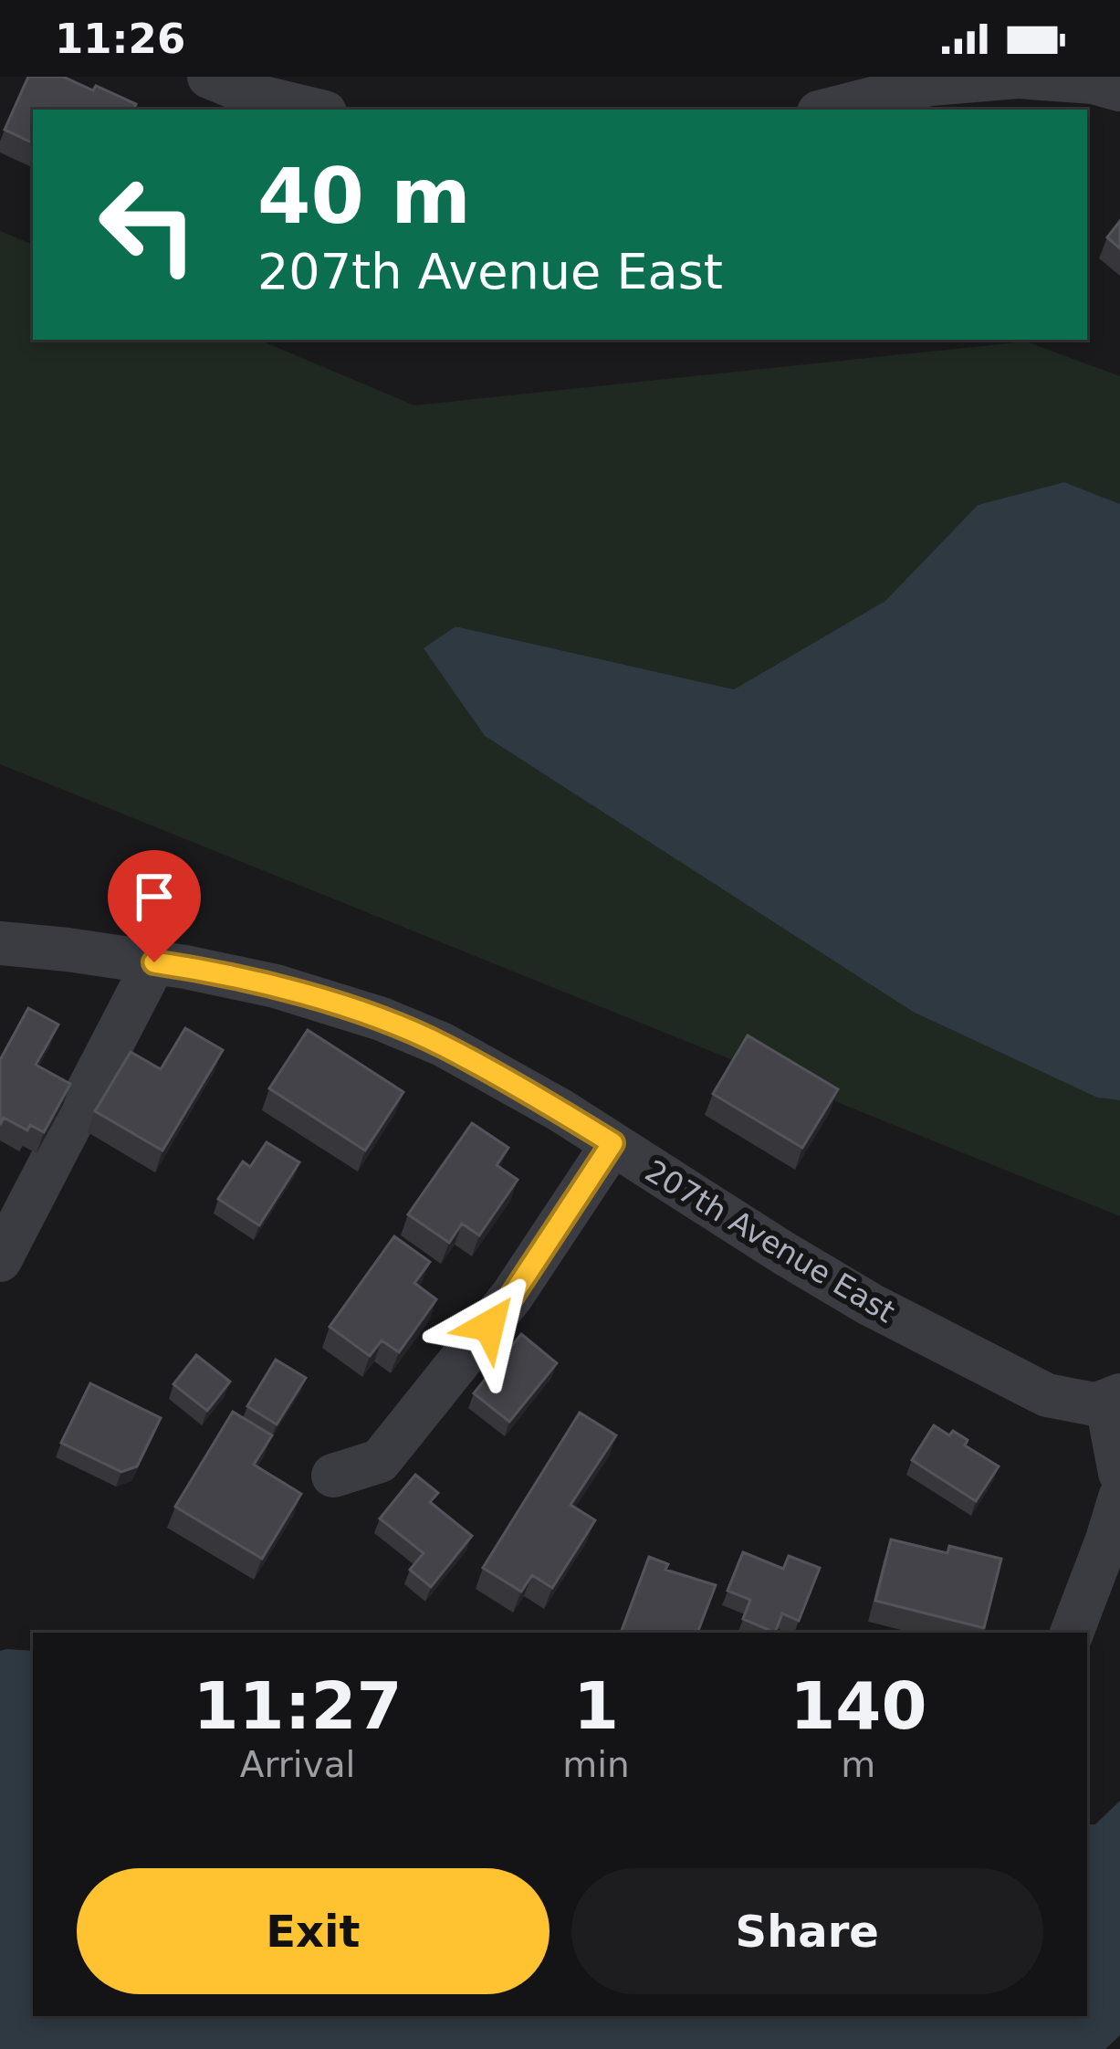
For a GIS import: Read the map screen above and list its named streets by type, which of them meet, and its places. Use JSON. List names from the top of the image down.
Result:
{
  "streets": {
    "street": ["207th Avenue East"]
  },
  "page": {
    "status": "11:26",
    "turn": ["40 m", "207th Avenue East"],
    "eta": [
      "11:27",
      "Arrival",
      "1",
      "min",
      "140",
      "m"
    ],
    "buttons": ["Exit", "Share"]
  }
}
